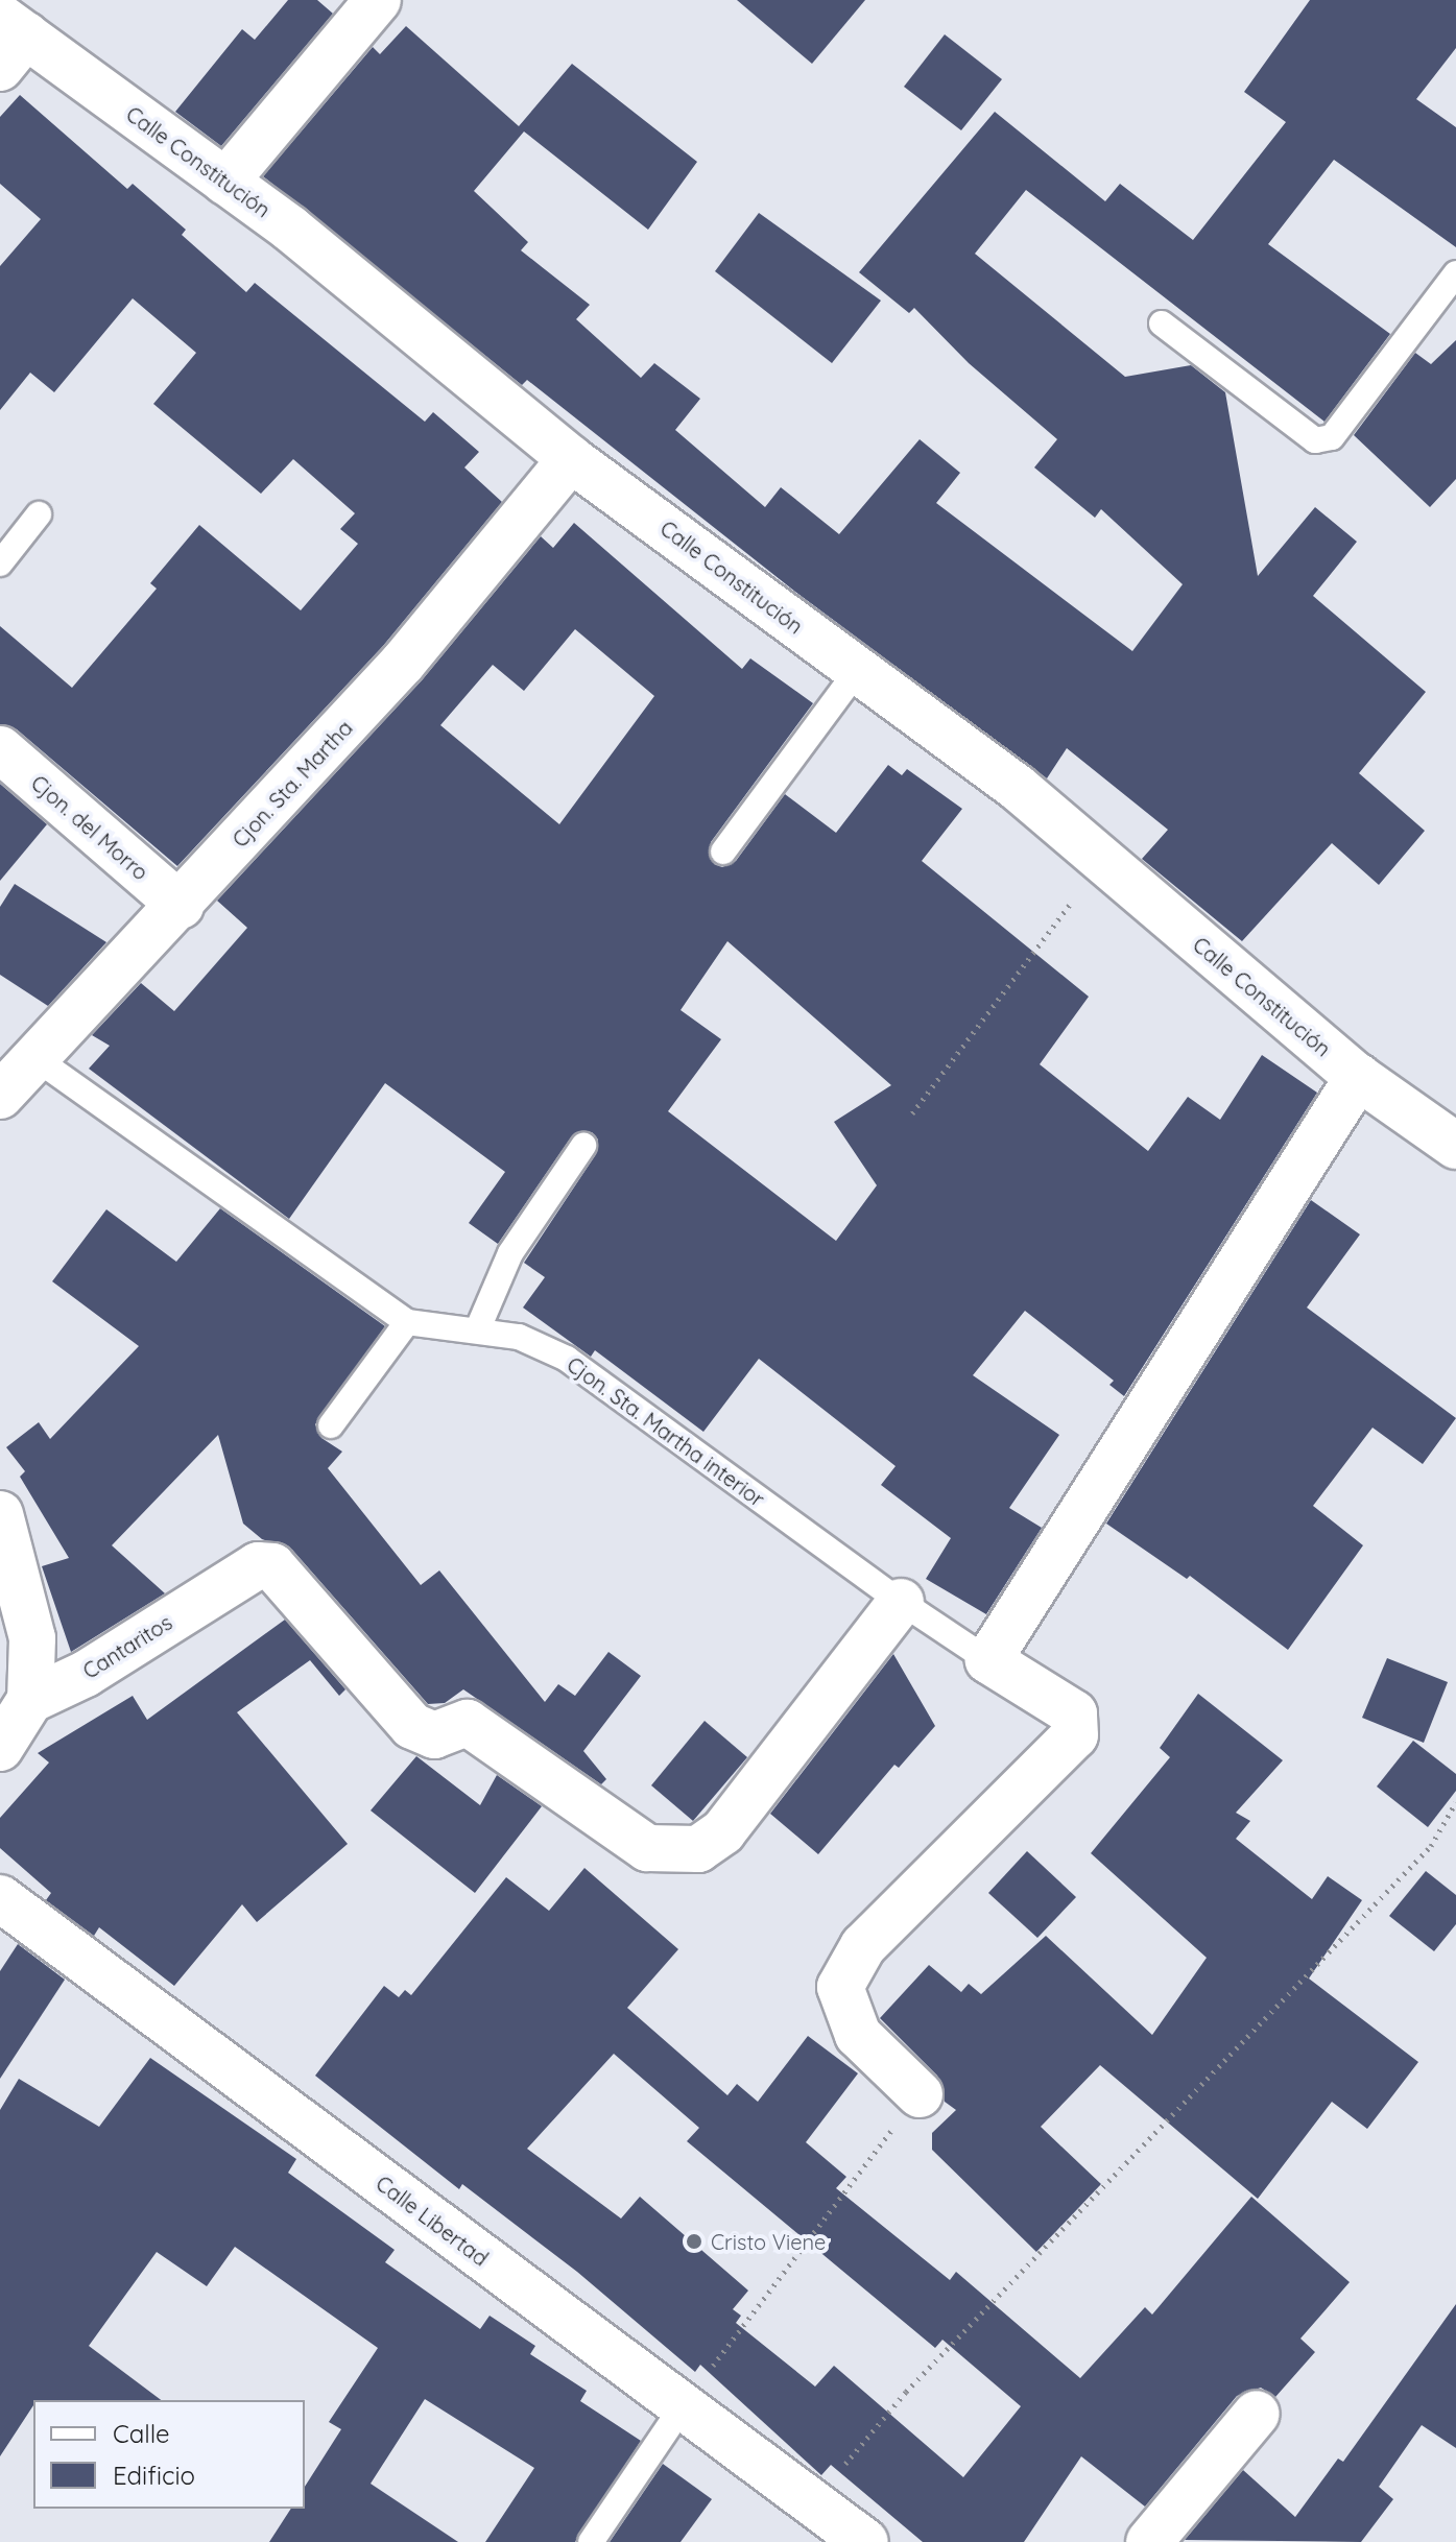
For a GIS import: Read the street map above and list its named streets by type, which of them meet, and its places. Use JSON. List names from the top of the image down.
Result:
{
  "streets": {
    "street": [
      "Calle Constitución",
      "Cjon. Sta. Martha",
      "Cjon. del Morro",
      "Cantaritos",
      "Calle Libertad"
    ],
    "lane": ["Cjon. Sta. Martha interior"]
  },
  "crossings": [
    ["Calle Constitución", "Cjon. Sta. Martha"],
    ["Cjon. Sta. Martha", "Cjon. del Morro"],
    ["Cjon. Sta. Martha", "Cjon. Sta. Martha interior"],
    ["Cjon. Sta. Martha interior", "Cantaritos"]
  ],
  "places": ["Cristo Viene"],
  "legend": ["Calle", "Edificio"]
}
